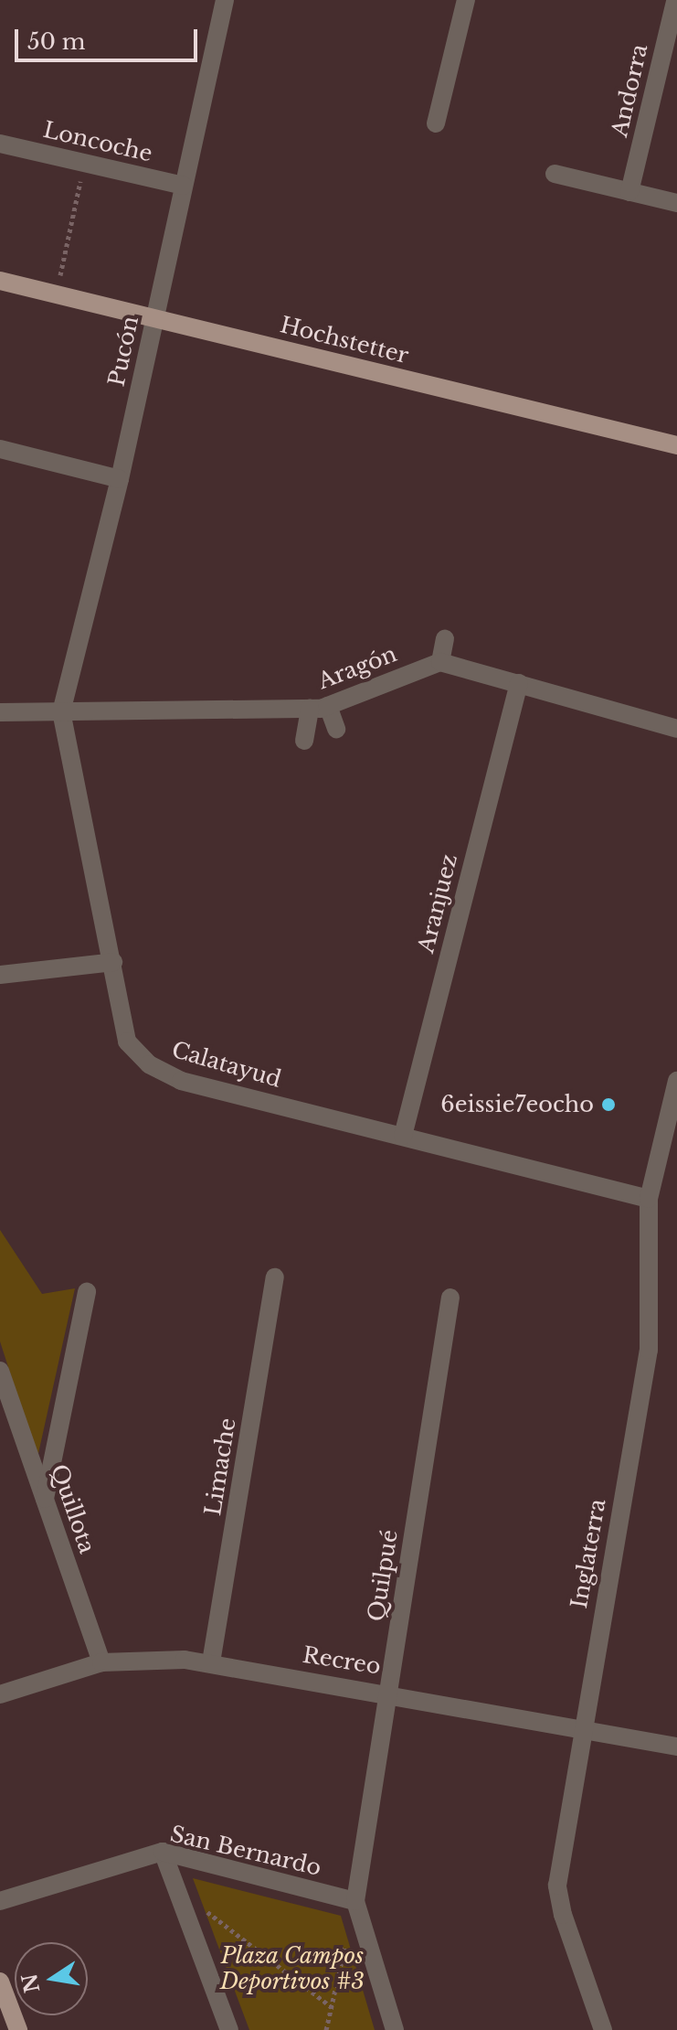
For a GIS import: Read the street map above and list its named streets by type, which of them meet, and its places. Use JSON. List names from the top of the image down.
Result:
{
  "streets": {
    "main road": ["Hochstetter"],
    "street": [
      "Andorra",
      "Loncoche",
      "Pucón",
      "Aragón",
      "Aranjuez",
      "Calatayud",
      "Limache",
      "Quillota",
      "Inglaterra",
      "Quilpué",
      "Recreo",
      "San Bernardo"
    ]
  },
  "crossings": [
    ["Loncoche", "Pucón"],
    ["Hochstetter", "Pucón"],
    ["Pucón", "Aragón"],
    ["Pucón", "Calatayud"],
    ["Aragón", "Calatayud"],
    ["Aranjuez", "Calatayud"],
    ["Calatayud", "Inglaterra"],
    ["Limache", "Recreo"],
    ["Quillota", "Recreo"],
    ["Inglaterra", "Recreo"],
    ["Quilpué", "Recreo"],
    ["Quilpué", "San Bernardo"]
  ],
  "parks": ["Plaza Campos Deportivos #3"],
  "places": ["6eissie7eocho"],
  "scale_bar": "50 m",
  "north": "left"
}
